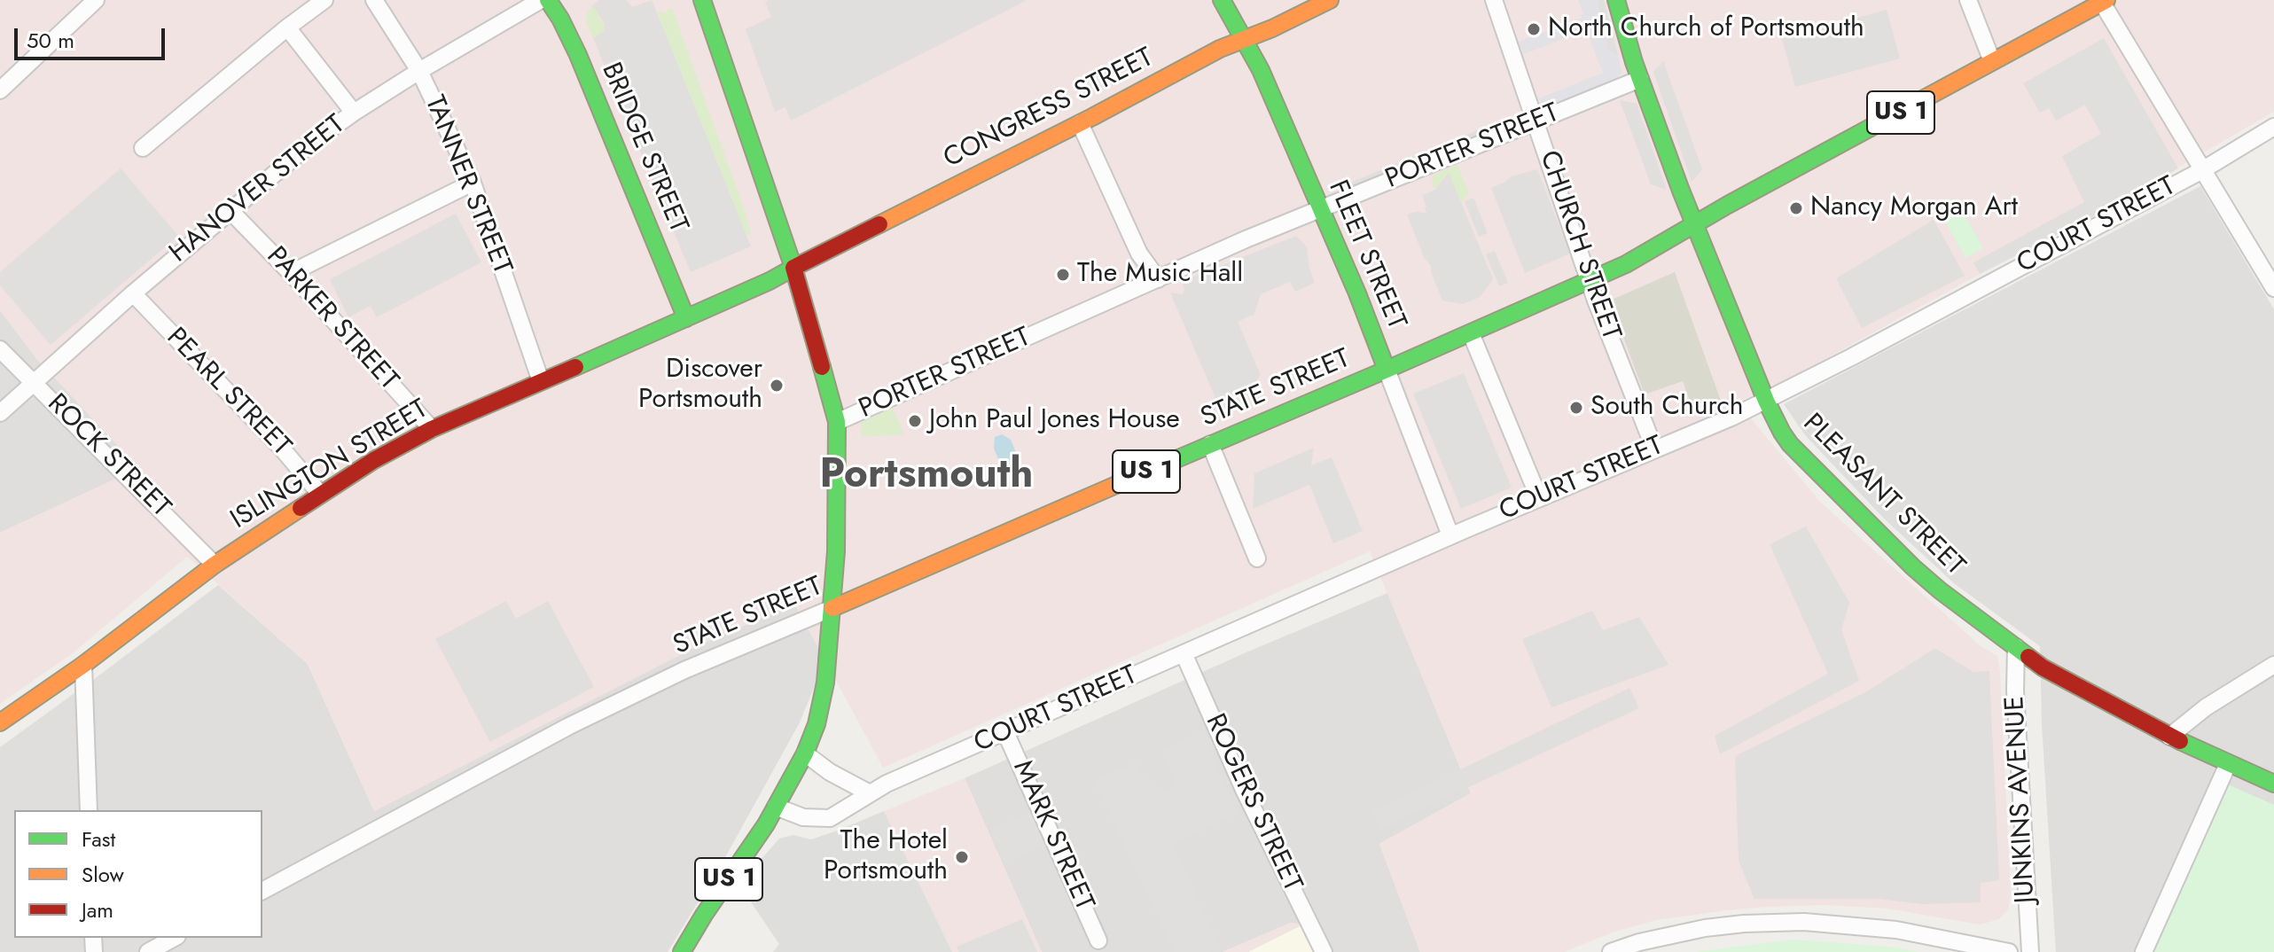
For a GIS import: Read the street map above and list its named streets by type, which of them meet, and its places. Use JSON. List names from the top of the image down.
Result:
{
  "streets": {
    "main road": [
      "CONGRESS STREET",
      "US 1",
      "BRIDGE STREET",
      "FLEET STREET",
      "STATE STREET",
      "ISLINGTON STREET",
      "PLEASANT STREET"
    ],
    "street": [
      "PORTER STREET",
      "TANNER STREET",
      "HANOVER STREET",
      "COURT STREET",
      "CHURCH STREET",
      "PARKER STREET",
      "PEARL STREET",
      "ROCK STREET",
      "JUNKINS AVENUE",
      "ROGERS STREET",
      "MARK STREET"
    ]
  },
  "crossings": [
    ["CONGRESS STREET", "US 1"],
    ["CONGRESS STREET", "FLEET STREET"],
    ["CONGRESS STREET", "ISLINGTON STREET"],
    ["US 1", "PORTER STREET"],
    ["US 1", "COURT STREET"],
    ["US 1", "STATE STREET"],
    ["US 1", "ISLINGTON STREET"],
    ["PORTER STREET", "CHURCH STREET"],
    ["PORTER STREET", "FLEET STREET"],
    ["PORTER STREET", "PLEASANT STREET"],
    ["BRIDGE STREET", "ISLINGTON STREET"],
    ["TANNER STREET", "HANOVER STREET"],
    ["TANNER STREET", "ISLINGTON STREET"],
    ["HANOVER STREET", "PARKER STREET"],
    ["HANOVER STREET", "PEARL STREET"],
    ["HANOVER STREET", "ROCK STREET"],
    ["COURT STREET", "CHURCH STREET"],
    ["COURT STREET", "FLEET STREET"],
    ["COURT STREET", "PLEASANT STREET"],
    ["COURT STREET", "ROGERS STREET"],
    ["COURT STREET", "MARK STREET"],
    ["CHURCH STREET", "STATE STREET"],
    ["FLEET STREET", "STATE STREET"],
    ["PARKER STREET", "ISLINGTON STREET"],
    ["STATE STREET", "PLEASANT STREET"],
    ["PEARL STREET", "ISLINGTON STREET"],
    ["ROCK STREET", "ISLINGTON STREET"],
    ["PLEASANT STREET", "JUNKINS AVENUE"]
  ],
  "districts": ["Portsmouth"],
  "places": [
    "North Church of Portsmouth",
    "Nancy Morgan Art",
    "The Music Hall",
    "Discover Portsmouth",
    "South Church",
    "John Paul Jones House",
    "The Hotel Portsmouth"
  ],
  "legend": ["Fast", "Slow", "Jam"],
  "scale_bar": "50 m"
}
